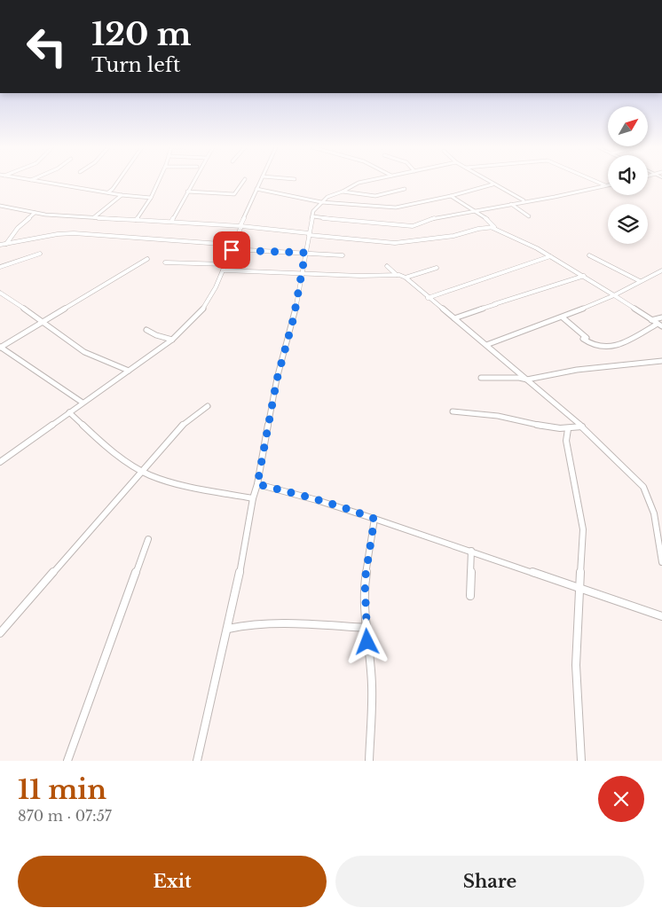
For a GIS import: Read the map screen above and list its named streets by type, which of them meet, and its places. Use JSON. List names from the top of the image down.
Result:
{
  "north": "top right",
  "page": {
    "turn": ["120 m", "Turn left"],
    "heading": ["11 min", "870 m · 07:57"],
    "buttons": ["Exit", "Share"]
  }
}
